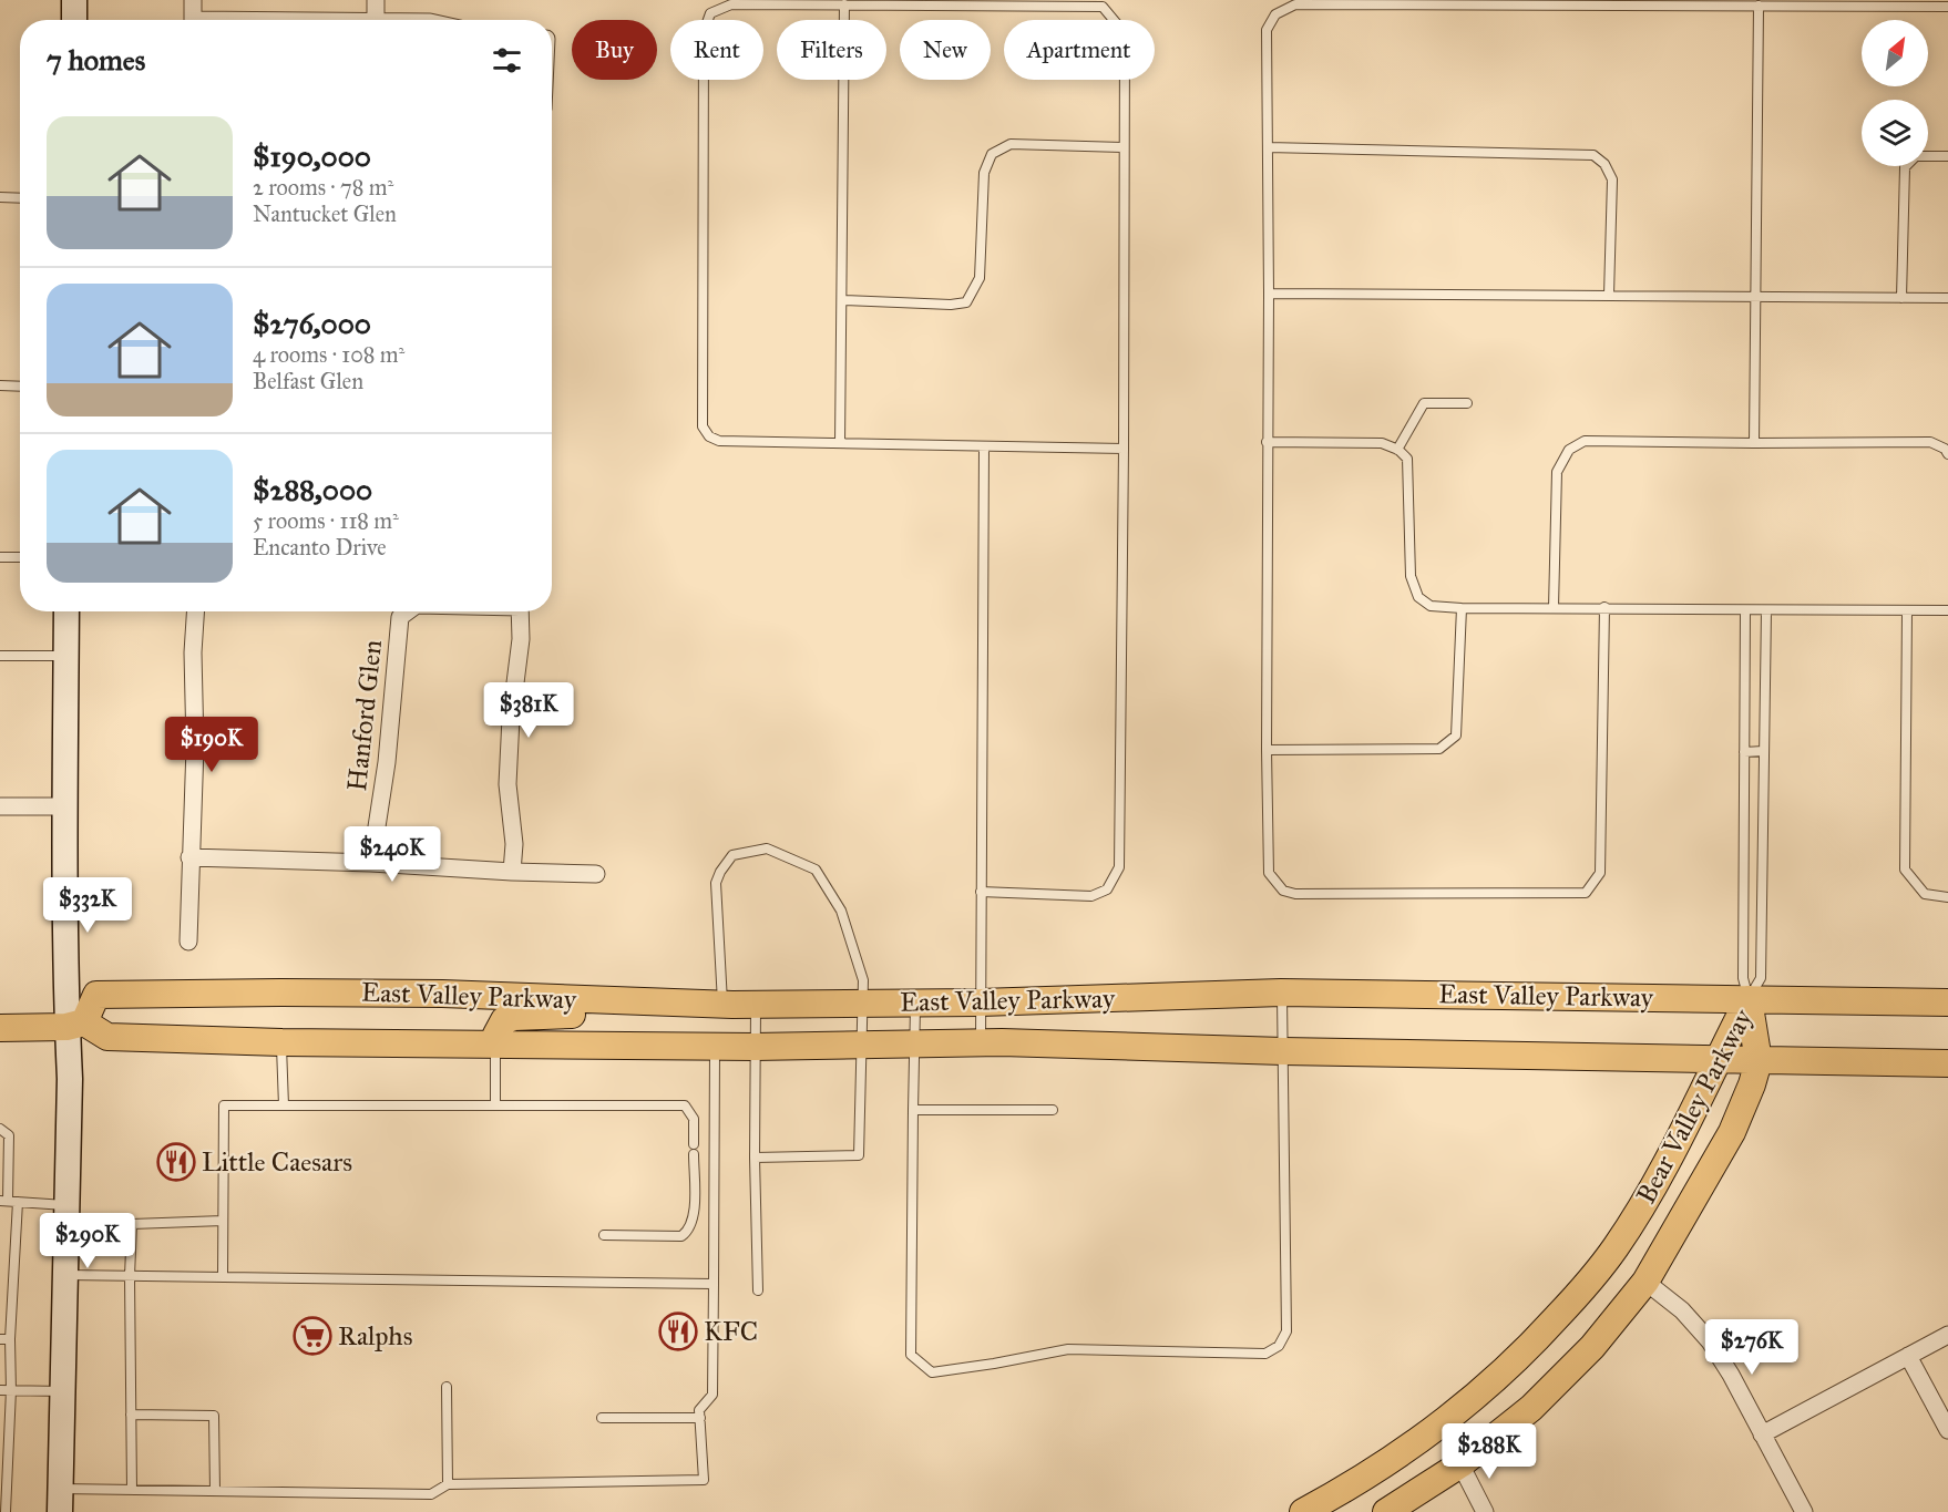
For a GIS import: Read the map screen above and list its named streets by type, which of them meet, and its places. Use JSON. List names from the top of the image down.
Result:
{
  "streets": {
    "main road": ["East Valley Parkway", "Bear Valley Parkway"],
    "street": ["Hanford Glen"]
  },
  "crossings": [
    ["East Valley Parkway", "Bear Valley Parkway"]
  ],
  "places": {
    "restaurant": ["Little Caesars", "KFC"],
    "supermarket": ["Ralphs"]
  },
  "north": "top right",
  "page": {
    "chip": [
      "Buy",
      "Rent",
      "Filters",
      "New",
      "Apartment"
    ],
    "heading": "7 homes",
    "list": [
      {
        "name": "$190,000",
        "note": "2 rooms · 78 m² · Nantucket Glen"
      },
      {
        "name": "$276,000",
        "note": "4 rooms · 108 m² · Belfast Glen"
      },
      {
        "name": "$288,000",
        "note": "5 rooms · 118 m² · Encanto Drive"
      }
    ],
    "price": [
      "$381K",
      "$190K",
      "$240K",
      "$332K",
      "$290K",
      "$276K",
      "$288K"
    ]
  }
}
